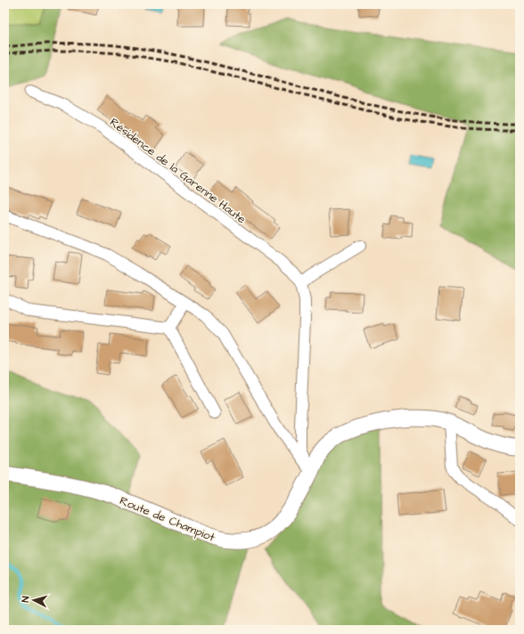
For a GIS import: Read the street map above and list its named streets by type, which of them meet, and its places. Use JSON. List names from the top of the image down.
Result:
{
  "streets": {
    "street": ["Résidence de la Garenne Haute", "Route de Champiot"]
  },
  "crossings": [
    ["Résidence de la Garenne Haute", "Route de Champiot"]
  ],
  "north": "left"
}
